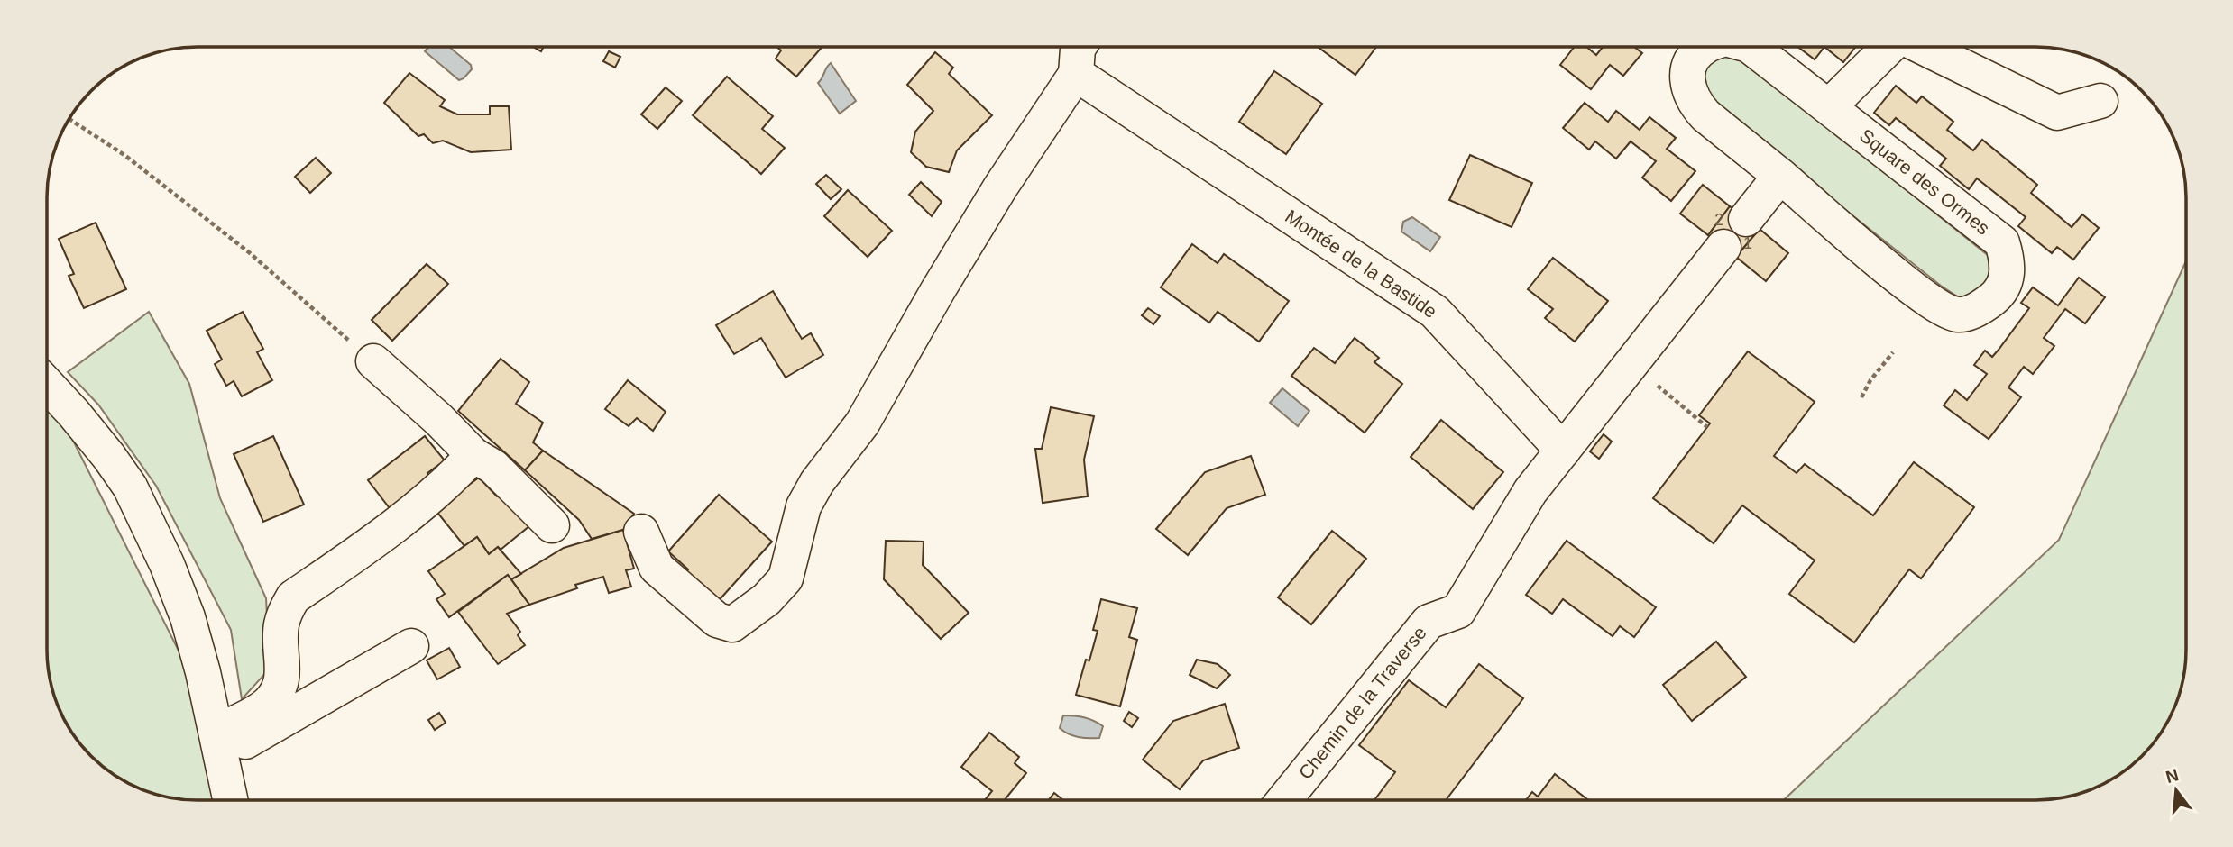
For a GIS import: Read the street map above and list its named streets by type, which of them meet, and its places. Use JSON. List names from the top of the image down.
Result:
{
  "streets": {
    "street": ["Square des Ormes", "Montée de la Bastide", "Chemin de la Traverse"]
  },
  "crossings": [
    ["Montée de la Bastide", "Chemin de la Traverse"]
  ],
  "house_numbers": ["2", "1"],
  "north": "top"
}
